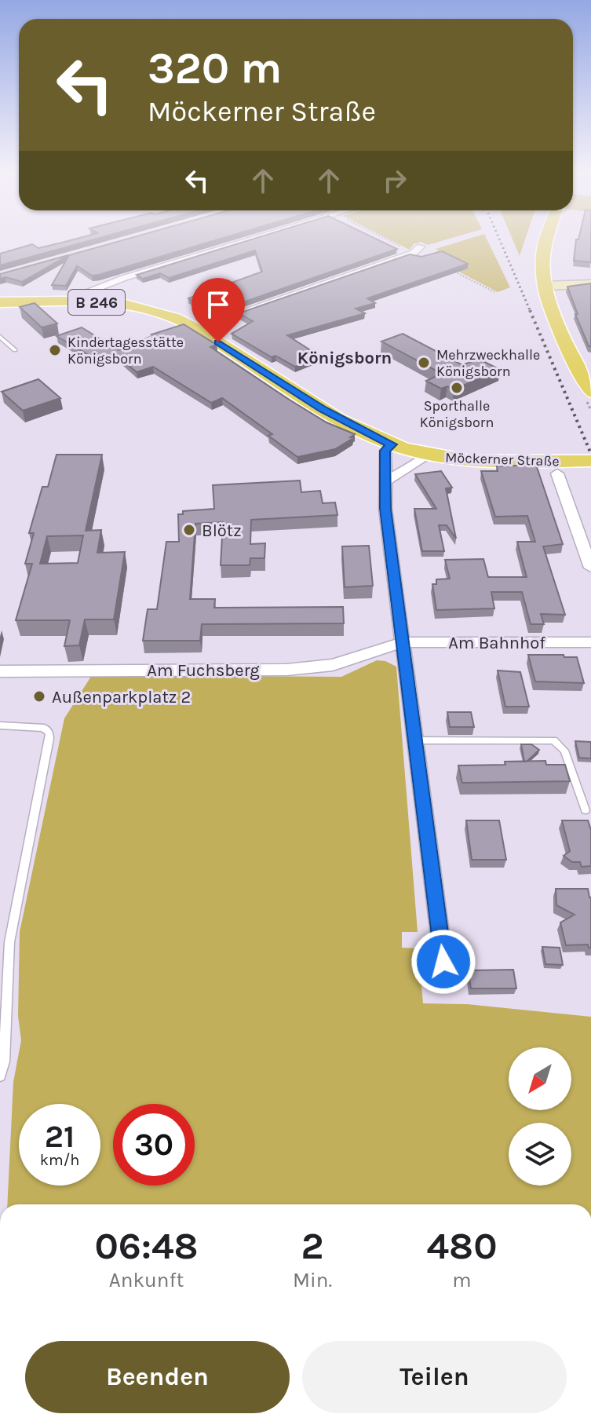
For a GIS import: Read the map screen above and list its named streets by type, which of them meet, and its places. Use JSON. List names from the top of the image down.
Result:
{
  "streets": {
    "main road": ["B 246", "Möckerner Straße"],
    "street": ["Am Bahnhof", "Am Fuchsberg"]
  },
  "crossings": [
    ["Am Bahnhof", "Am Fuchsberg"]
  ],
  "districts": ["Königsborn"],
  "places": [
    "Kindertagesstätte Königsborn",
    "Mehrzweckhalle Königsborn",
    "Sporthalle Königsborn",
    "Blötz",
    "Außenparkplatz 2"
  ],
  "north": "bottom left",
  "page": {
    "turn": ["320 m", "Möckerner Straße"],
    "speed": "21 km/h",
    "limit": "30",
    "eta": [
      "06:48",
      "Ankunft",
      "2",
      "Min.",
      "480",
      "m"
    ],
    "buttons": ["Beenden", "Teilen"]
  }
}
